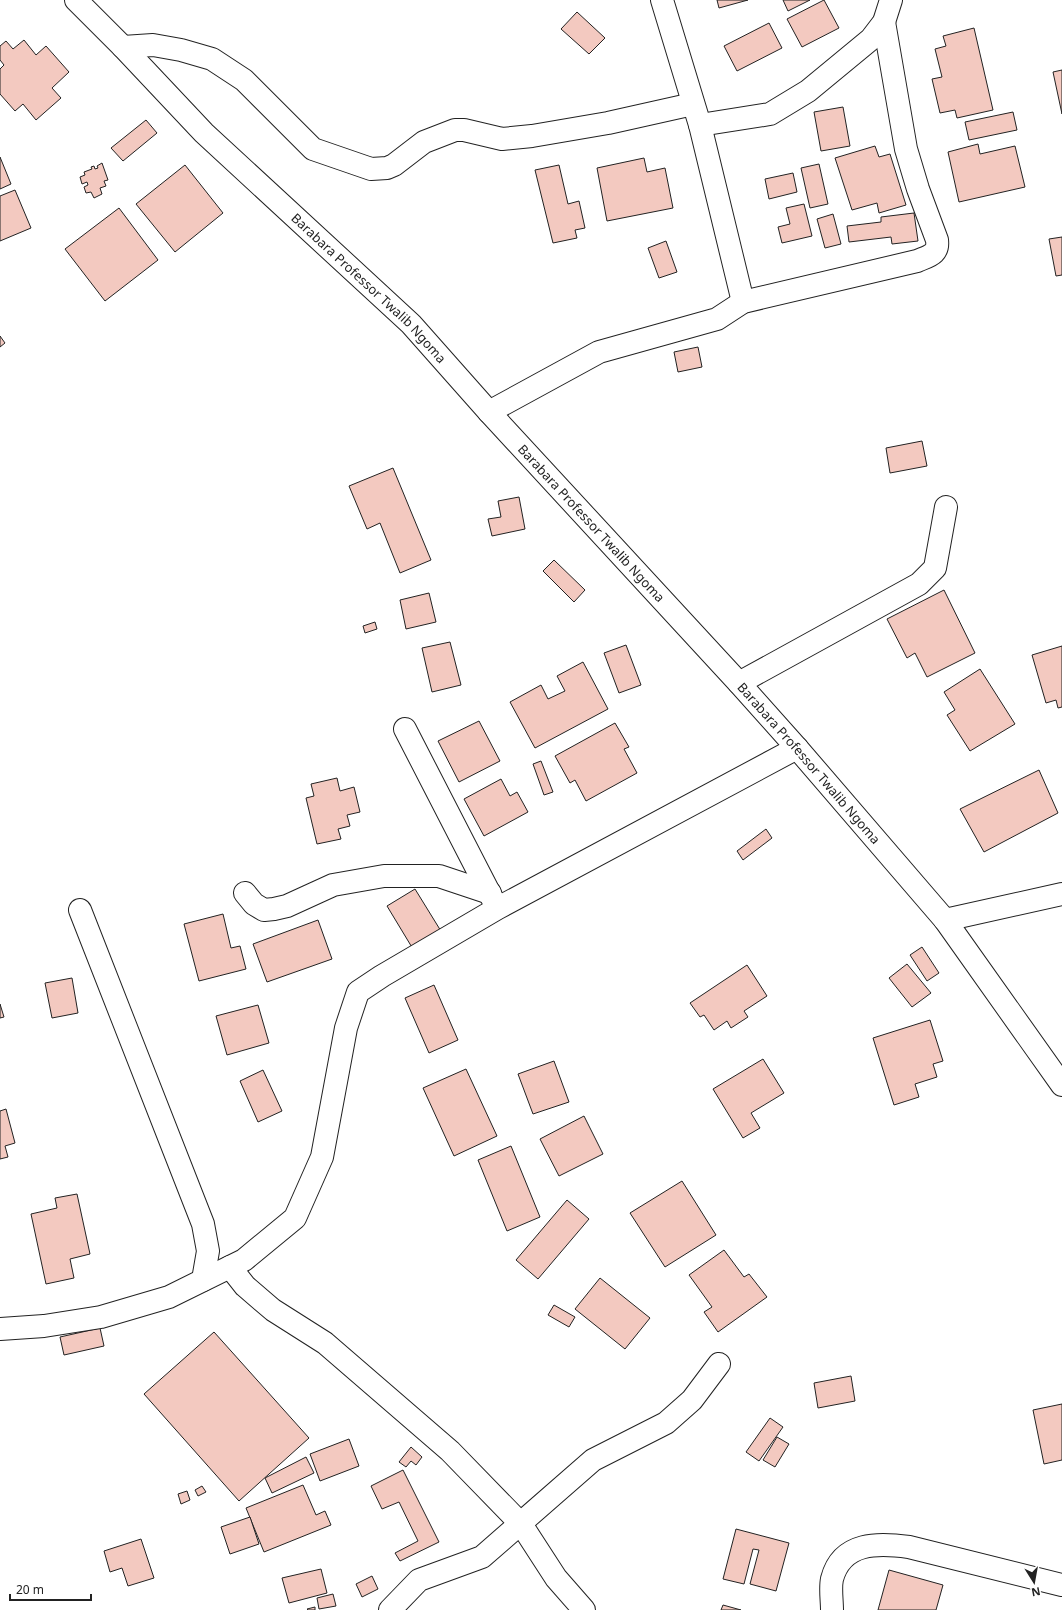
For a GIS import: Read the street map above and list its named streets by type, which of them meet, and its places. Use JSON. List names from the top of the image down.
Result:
{
  "streets": {
    "street": ["Barabara Professor Twalib Ngoma"]
  },
  "scale_bar": "20 m",
  "north": "bottom"
}
